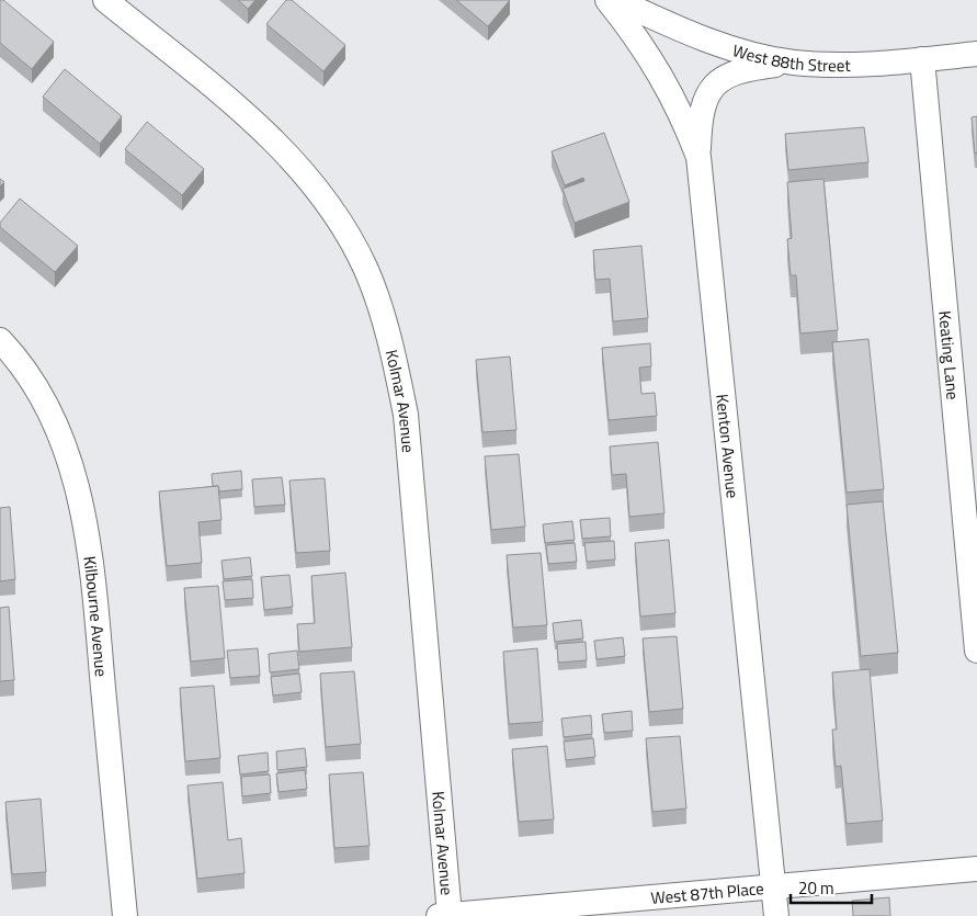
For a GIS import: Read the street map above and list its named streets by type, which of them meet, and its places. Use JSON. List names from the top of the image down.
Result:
{
  "streets": {
    "street": [
      "West 88th Street",
      "Keating Lane",
      "Kolmar Avenue",
      "Kenton Avenue",
      "Kilbourne Avenue",
      "West 87th Place"
    ]
  },
  "crossings": [
    ["West 88th Street", "Keating Lane"],
    ["Kolmar Avenue", "West 87th Place"],
    ["Kenton Avenue", "West 87th Place"]
  ],
  "scale_bar": "20 m"
}
